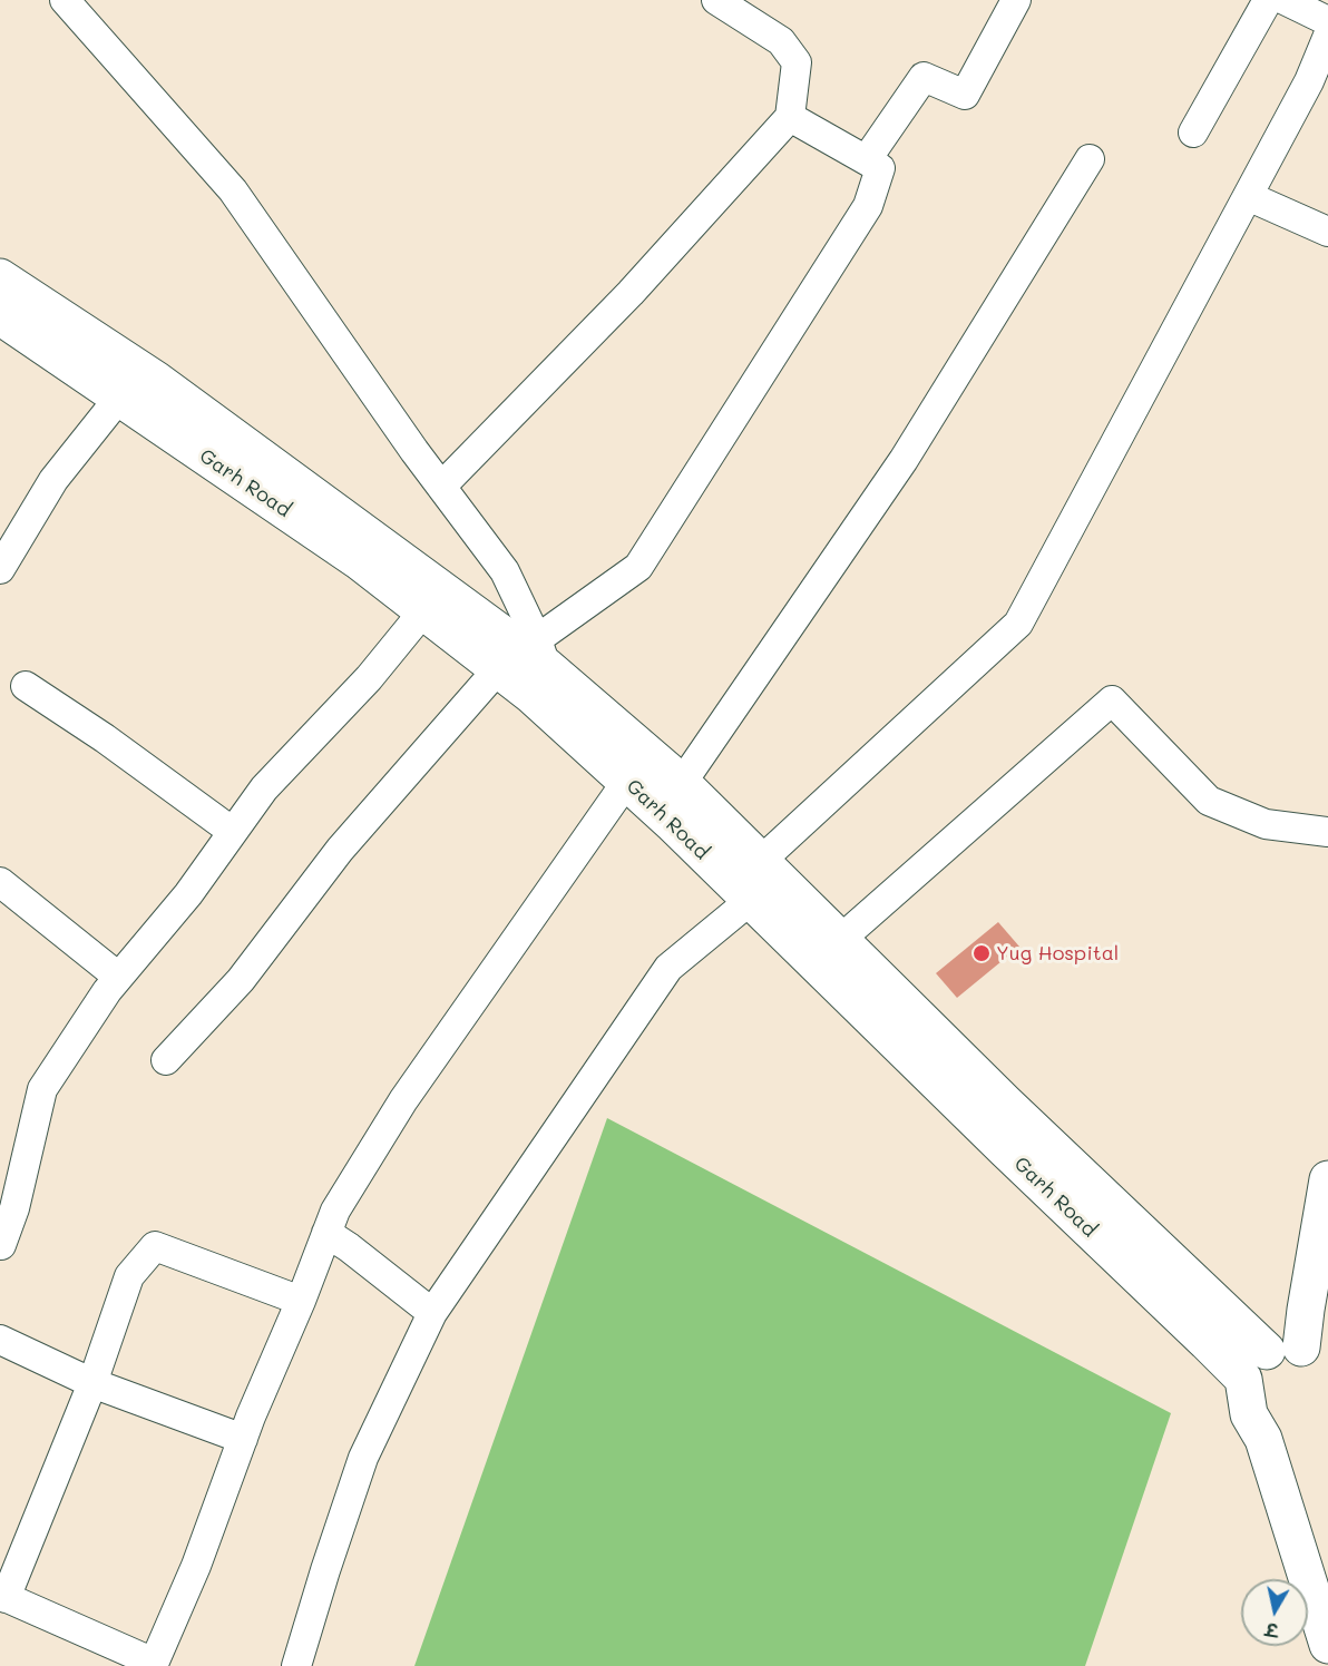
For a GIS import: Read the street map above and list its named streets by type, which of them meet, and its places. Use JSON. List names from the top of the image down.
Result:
{
  "streets": {
    "main road": ["Garh Road"]
  },
  "places": ["Yug Hospital"],
  "north": "bottom"
}
